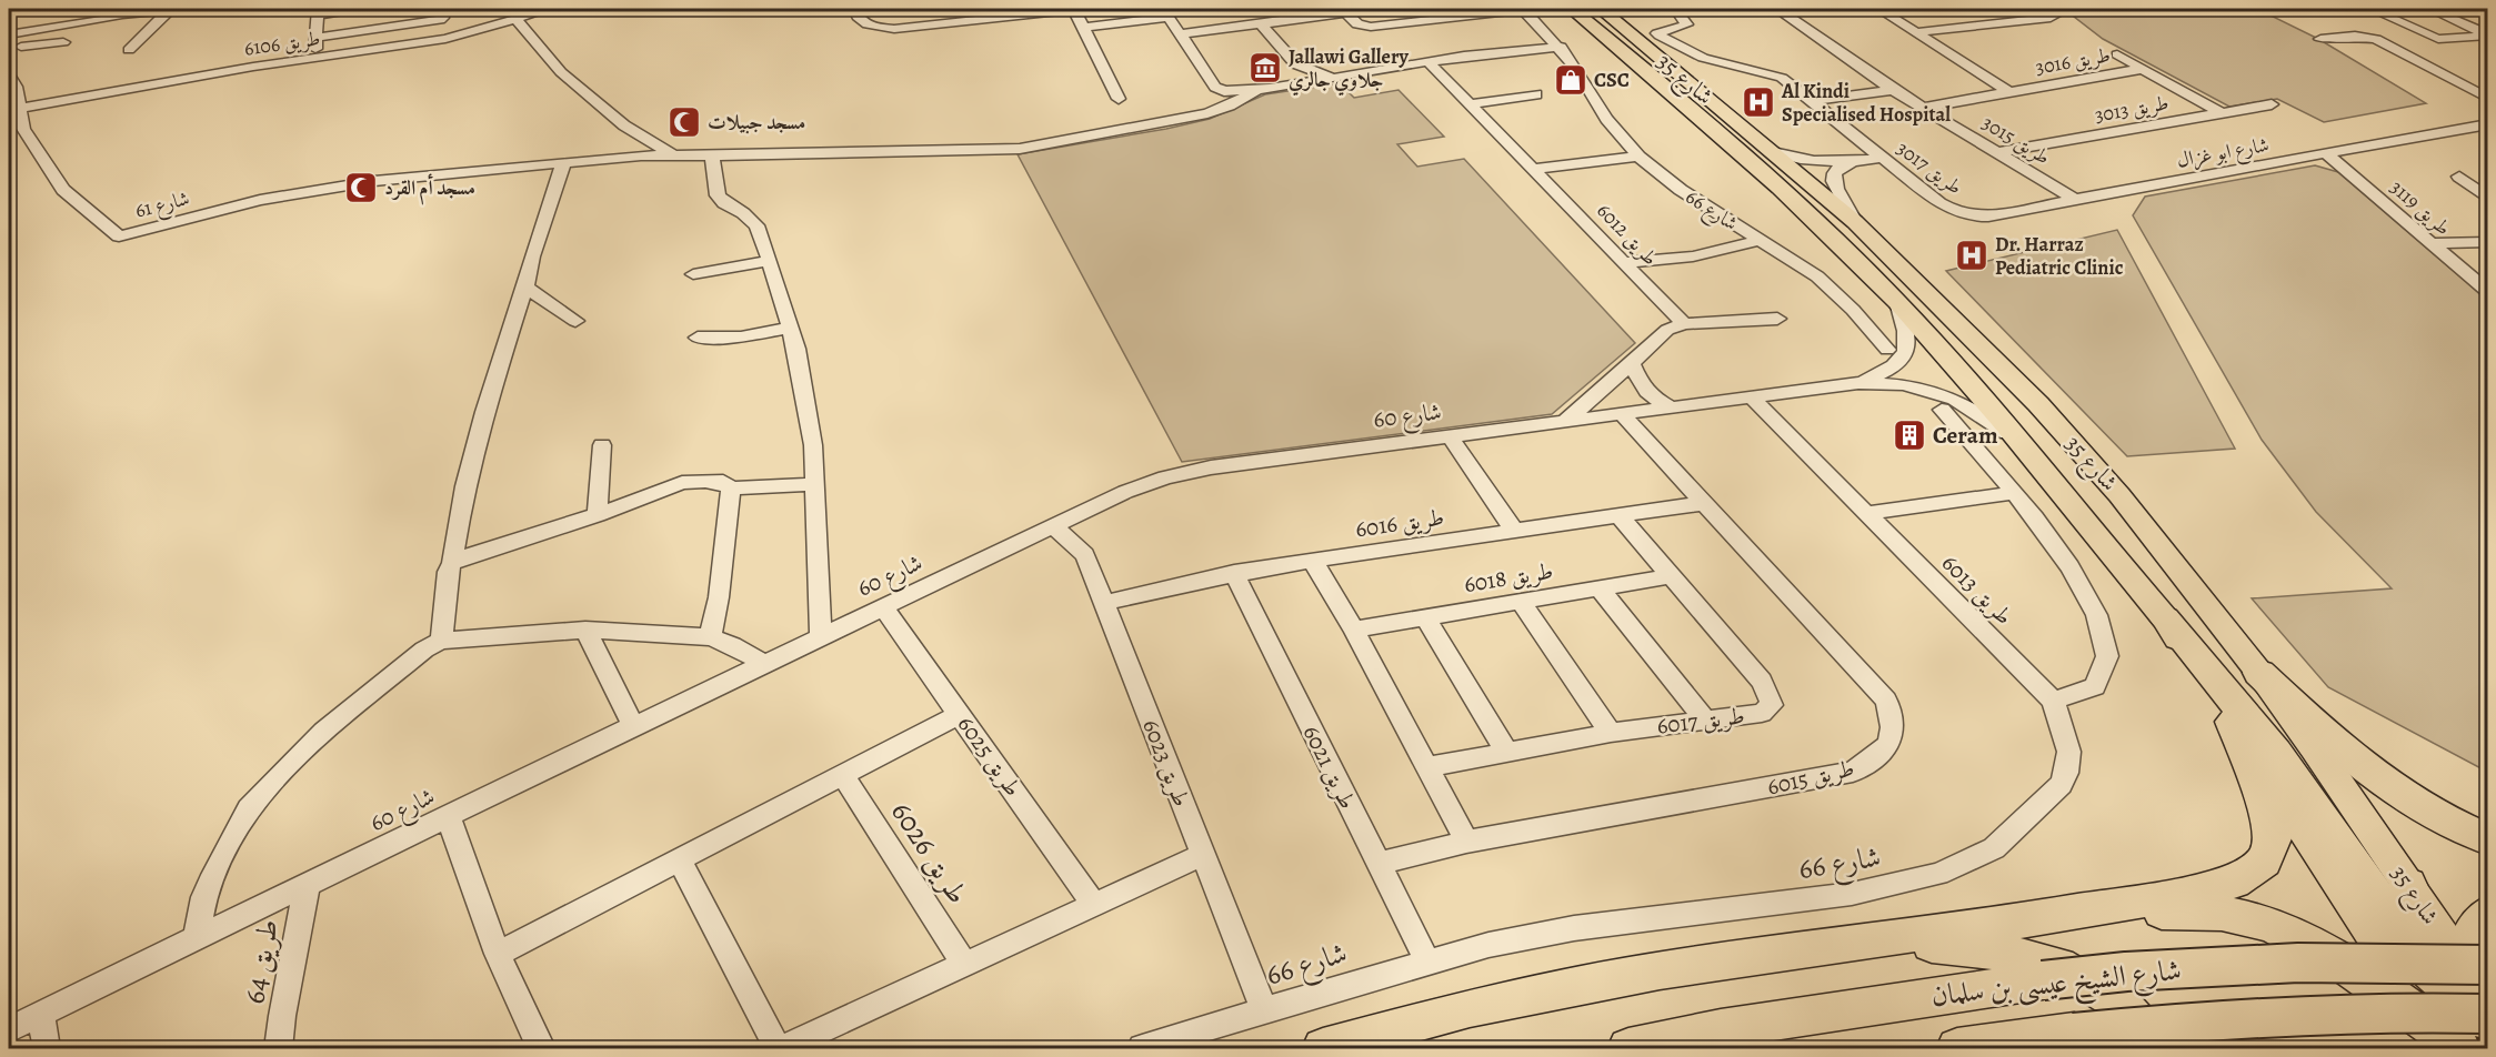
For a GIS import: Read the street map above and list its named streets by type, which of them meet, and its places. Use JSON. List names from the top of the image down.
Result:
{
  "streets": {
    "highway": ["شارع الشيخ عيسى بن سلمان"],
    "main road": ["شارع 35"],
    "street": [
      "طريق 6106",
      "طريق 3016",
      "طريق 3013",
      "طريق 3015",
      "شارع ابو غزال",
      "طريق 3017",
      "شارع 61",
      "طريق 3119",
      "شارع 66",
      "طريق 6012",
      "شارع 60",
      "طريق 6016",
      "طريق 6018",
      "طريق 6013",
      "طريق 6017",
      "طريق 6025",
      "طريق 6023",
      "طريق 6021",
      "طريق 6015",
      "طريق 6026",
      "طريق 64"
    ]
  },
  "crossings": [
    ["طريق 6106", "شارع 61"],
    ["طريق 3016", "طريق 3013"],
    ["طريق 3016", "طريق 3015"],
    ["شارع 35", "شارع الشيخ عيسى بن سلمان"],
    ["طريق 3013", "طريق 3015"],
    ["طريق 3015", "شارع ابو غزال"],
    ["شارع ابو غزال", "طريق 3017"],
    ["شارع ابو غزال", "طريق 3119"],
    ["شارع 66", "طريق 6013"],
    ["شارع 66", "طريق 6023"],
    ["شارع 66", "طريق 6021"],
    ["شارع 60", "طريق 6013"],
    ["شارع 60", "طريق 6025"],
    ["شارع 60", "طريق 6023"],
    ["شارع 60", "طريق 6015"],
    ["شارع 60", "طريق 64"],
    ["طريق 6016", "طريق 6017"],
    ["طريق 6016", "طريق 6023"],
    ["طريق 6016", "طريق 6021"],
    ["طريق 6016", "طريق 6015"],
    ["طريق 6018", "طريق 6017"],
    ["طريق 6021", "طريق 6015"]
  ],
  "places": {
    "museum": ["Jallawi Gallery جلاوي جالري"],
    "shop": ["CSC"],
    "hospital": ["Al Kindi Specialised Hospital", "Dr. Harraz Pediatric Clinic"],
    "mosque": ["مسجد جبيلات", "مسجد أم القرد"],
    "building": ["Ceram"]
  }
}
